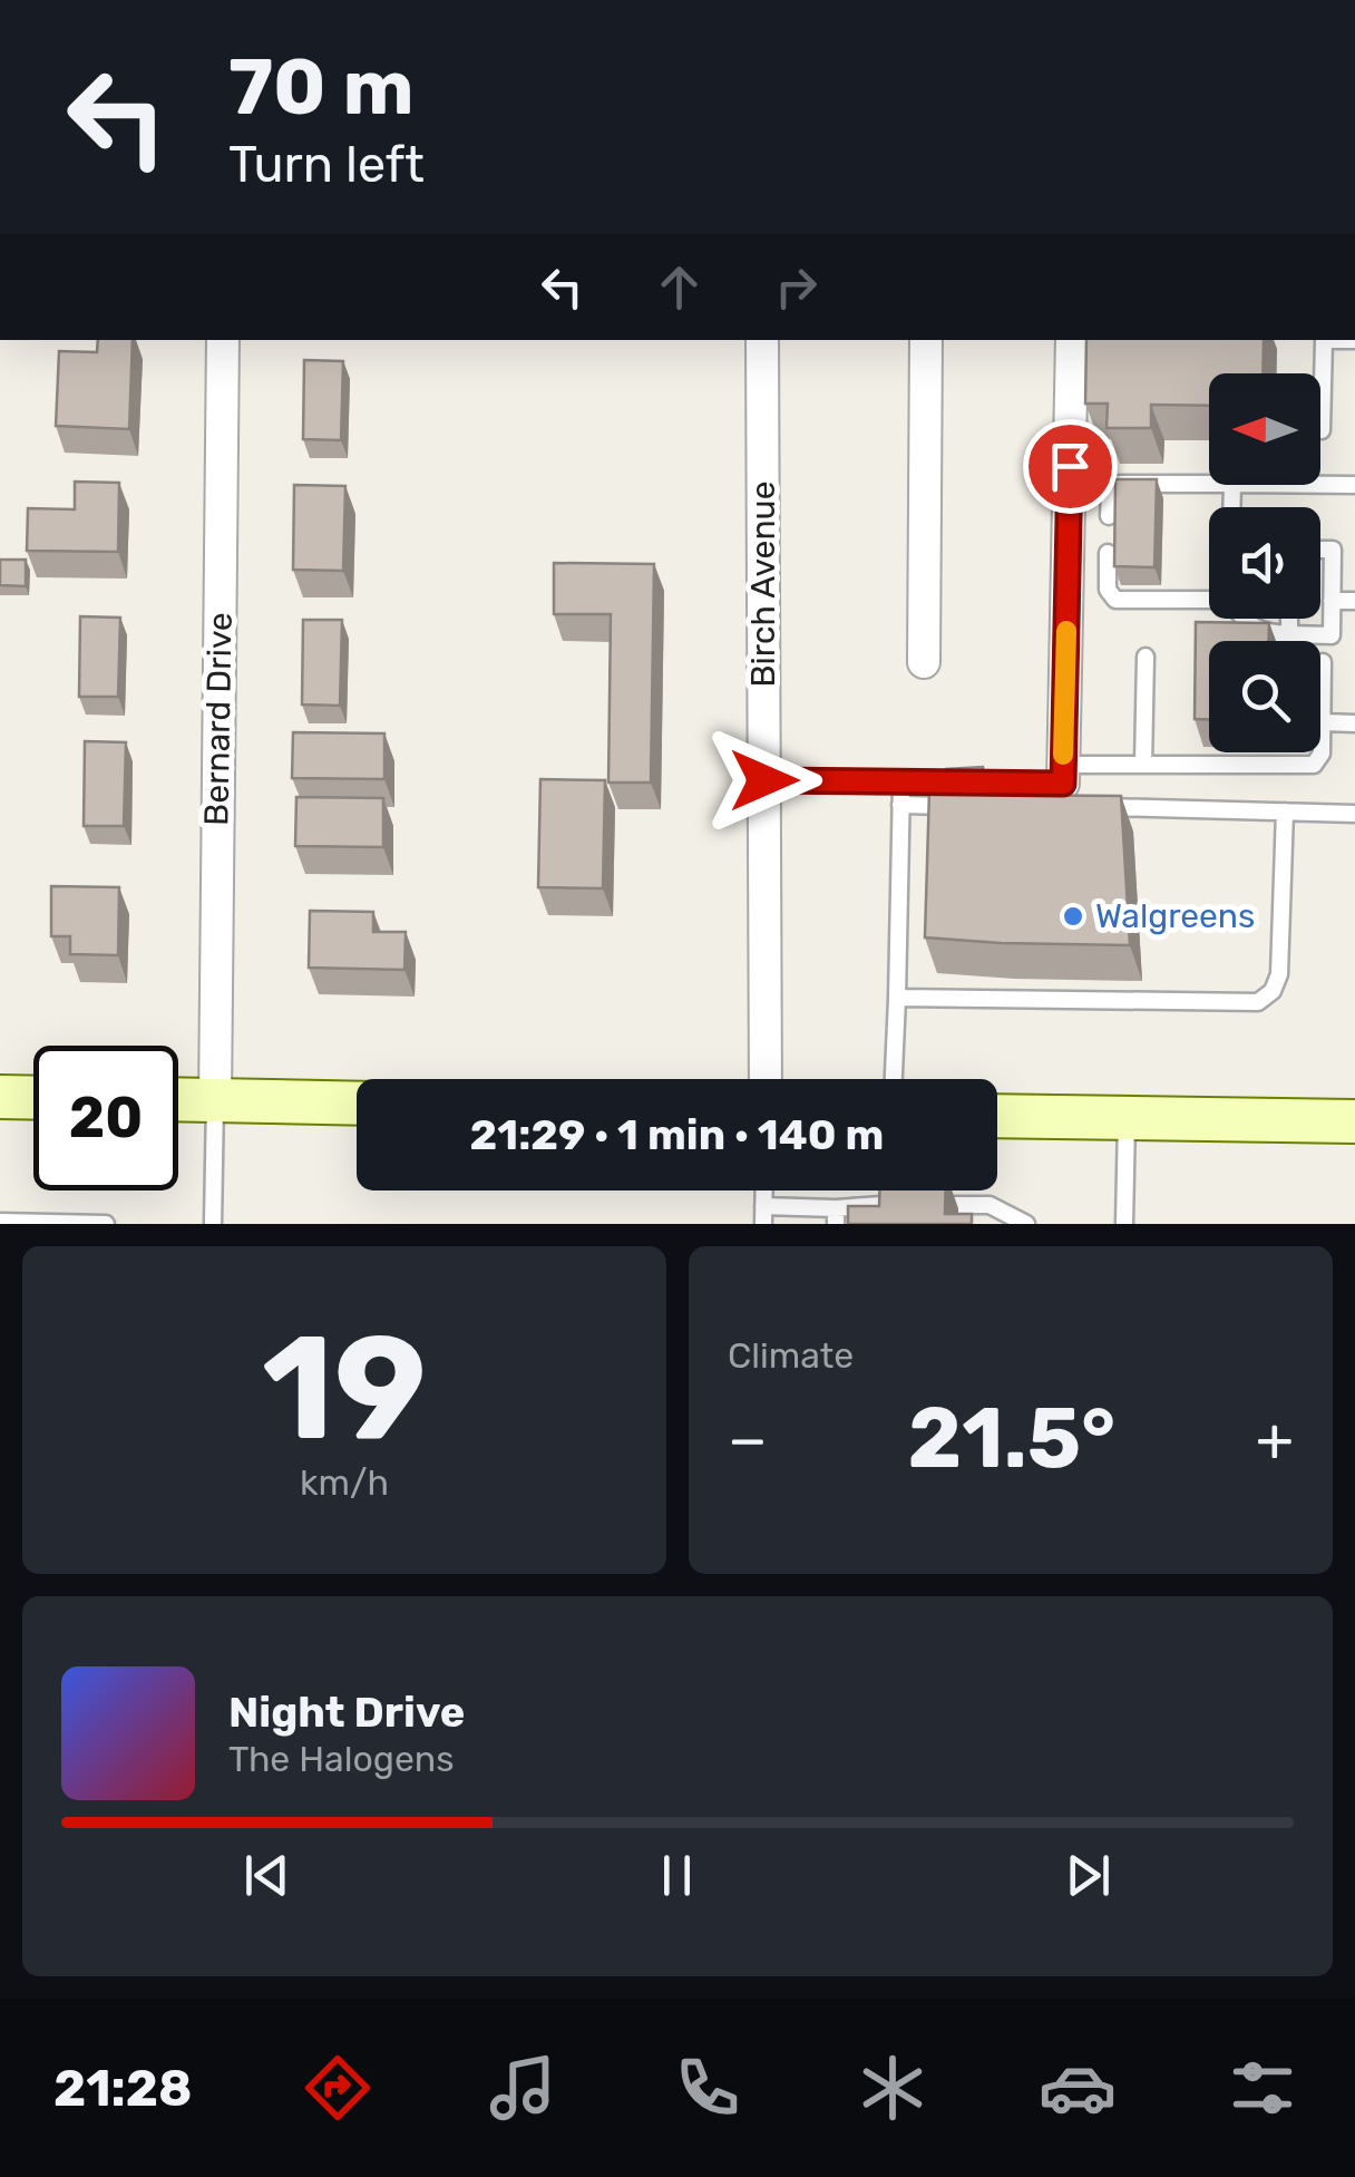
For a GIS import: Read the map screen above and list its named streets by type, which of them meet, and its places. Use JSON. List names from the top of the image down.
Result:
{
  "streets": {
    "street": ["Birch Avenue", "Bernard Drive"]
  },
  "places": ["Walgreens"],
  "north": "left",
  "page": {
    "turn": ["70 m", "Turn left"],
    "limit": "20",
    "trip": "21:29 · 1 min · 140 m",
    "tile": [
      ["19", "km/h"],
      "Climate"
    ],
    "heat": ["−", "21.5°", "+"],
    "song": ["Night Drive", "The Halogens"],
    "tabs": "21:28"
  }
}
